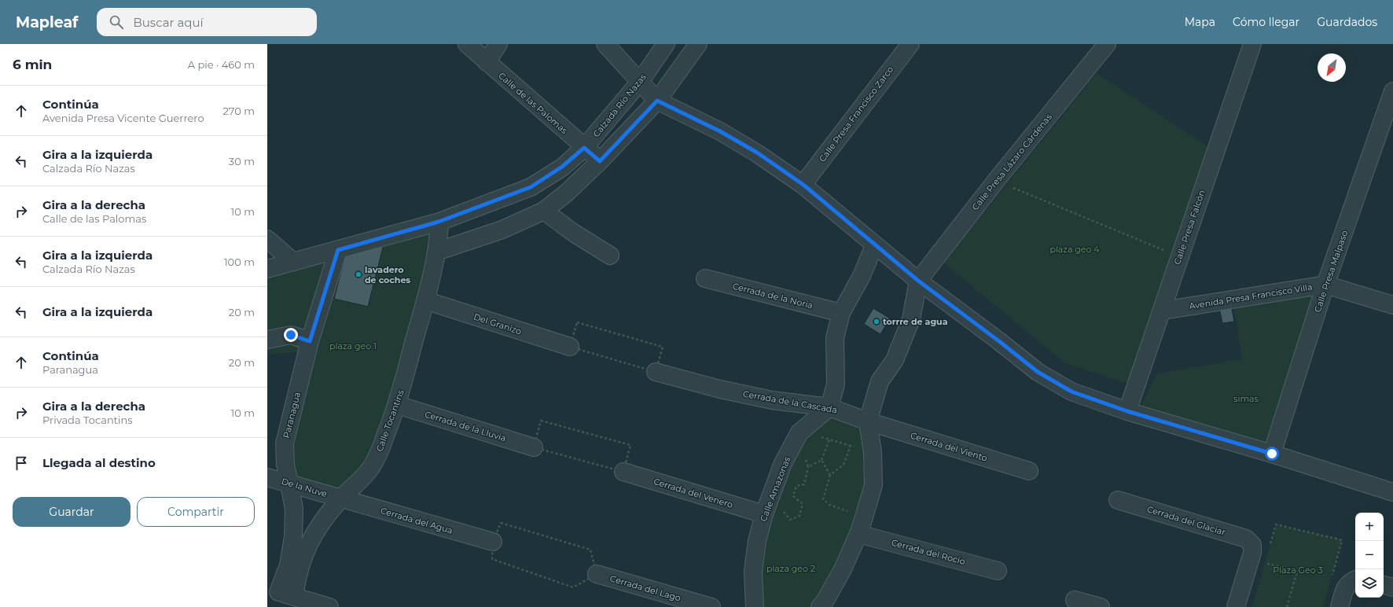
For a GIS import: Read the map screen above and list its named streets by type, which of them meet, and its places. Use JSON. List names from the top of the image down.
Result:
{
  "streets": {
    "street": [
      "Calle de las Palomas",
      "Calzada Río Nazas",
      "Calle Presa Francisco Zarco",
      "Calle Presa Lázaro Cárdenas",
      "Calle Presa Falcón",
      "Calle Presa Malpaso",
      "Cerrada de la Noria",
      "Avenida Presa Francisco Villa",
      "Del Granizo",
      "Cerrada de la Cascada",
      "Paranagua",
      "Calle Tocantins",
      "Cerrada de la Lluvia",
      "Cerrada del Viento",
      "De la Nuve",
      "Calle Amazonas",
      "Cerrada del Venero",
      "Cerrada del Agua",
      "Cerrada del Glaciar",
      "Cerrada del Rocío",
      "Cerrada del Lago"
    ]
  },
  "crossings": [
    ["Calle de las Palomas", "Calzada Río Nazas"],
    ["Calzada Río Nazas", "Paranagua"],
    ["Calzada Río Nazas", "Calle Tocantins"],
    ["Calle Presa Falcón", "Avenida Presa Francisco Villa"],
    ["Calle Presa Malpaso", "Avenida Presa Francisco Villa"],
    ["Del Granizo", "Calle Tocantins"],
    ["Cerrada de la Cascada", "Cerrada del Viento"],
    ["Cerrada de la Cascada", "Calle Amazonas"],
    ["Paranagua", "Calle Tocantins"],
    ["Paranagua", "De la Nuve"],
    ["Calle Tocantins", "Cerrada de la Lluvia"],
    ["Calle Tocantins", "De la Nuve"],
    ["Calle Tocantins", "Cerrada del Agua"],
    ["De la Nuve", "Cerrada del Agua"],
    ["Calle Amazonas", "Cerrada del Venero"]
  ],
  "parks": [
    "plaza geo 4",
    "plaza geo 1",
    "simas",
    "plaza geo 2",
    "Plaza Geo 3"
  ],
  "places": ["lavadero de coches", "torrre de agua"],
  "north": "bottom left",
  "page": {
    "header": "Mapleaf",
    "search": "Buscar aquí",
    "nav": ["Mapa", "Cómo llegar", "Guardados"],
    "heading": ["6 min", "A pie · 460 m"],
    "list": [
      ["Continúa", "Avenida Presa Vicente Guerrero", "270 m"],
      ["Gira a la izquierda", "Calzada Río Nazas", "30 m"],
      ["Gira a la derecha", "Calle de las Palomas", "10 m"],
      ["Gira a la izquierda", "Calzada Río Nazas", "100 m"],
      ["Gira a la izquierda", "20 m"],
      ["Continúa", "Paranagua", "20 m"],
      ["Gira a la derecha", "Privada Tocantins", "10 m"],
      "Llegada al destino"
    ],
    "buttons": ["Guardar", "Compartir"],
    "map_buttons": ["+", "−"]
  }
}
